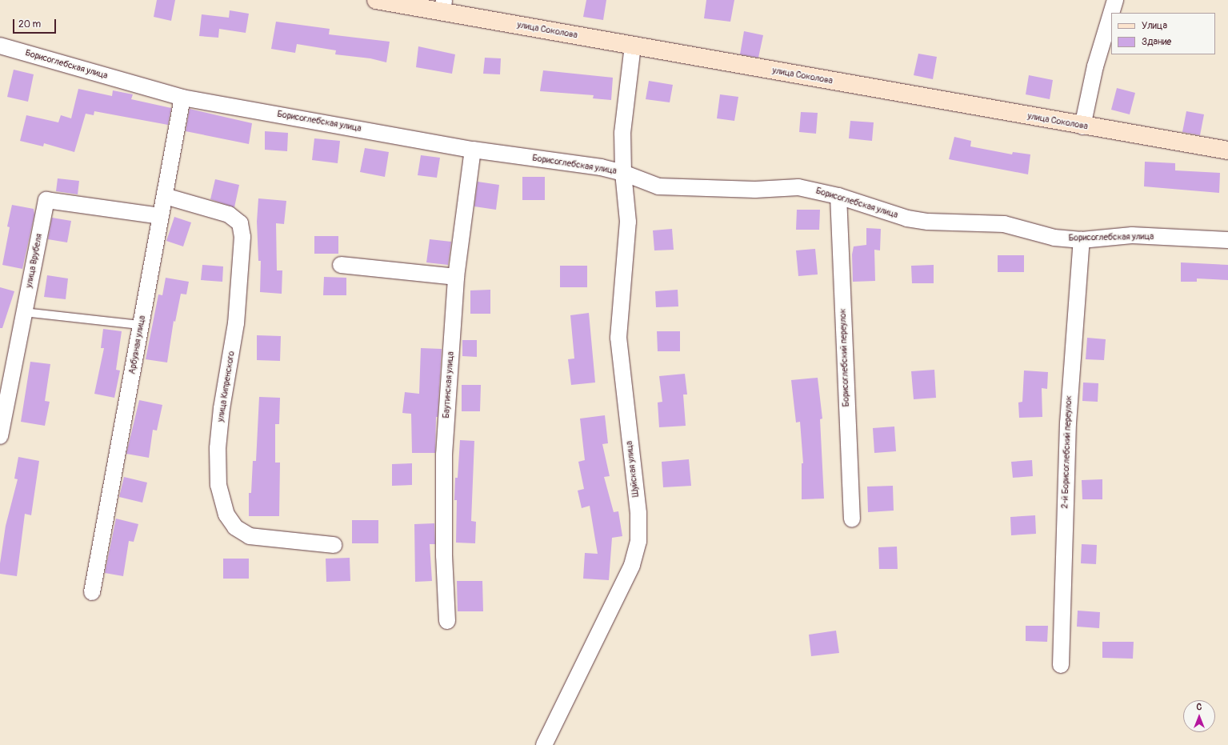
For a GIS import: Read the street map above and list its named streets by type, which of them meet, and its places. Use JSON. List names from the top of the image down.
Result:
{
  "streets": {
    "main road": ["улица Соколова"],
    "street": [
      "Борисоглебская улица",
      "улица Врубеля",
      "Арбузная улица",
      "Борисоглебский переулок",
      "Баутинская улица",
      "улица Кипренского",
      "2-й Борисоглебский переулок",
      "Шуйская улица"
    ]
  },
  "crossings": [
    ["улица Соколова", "Шуйская улица"],
    ["Борисоглебская улица", "Арбузная улица"],
    ["Борисоглебская улица", "Борисоглебский переулок"],
    ["Борисоглебская улица", "Баутинская улица"],
    ["Борисоглебская улица", "2-й Борисоглебский переулок"],
    ["Борисоглебская улица", "Шуйская улица"],
    ["улица Врубеля", "Арбузная улица"],
    ["Арбузная улица", "улица Кипренского"]
  ],
  "legend": ["Улица", "Здание"],
  "scale_bar": "20 m",
  "north": "top"
}
